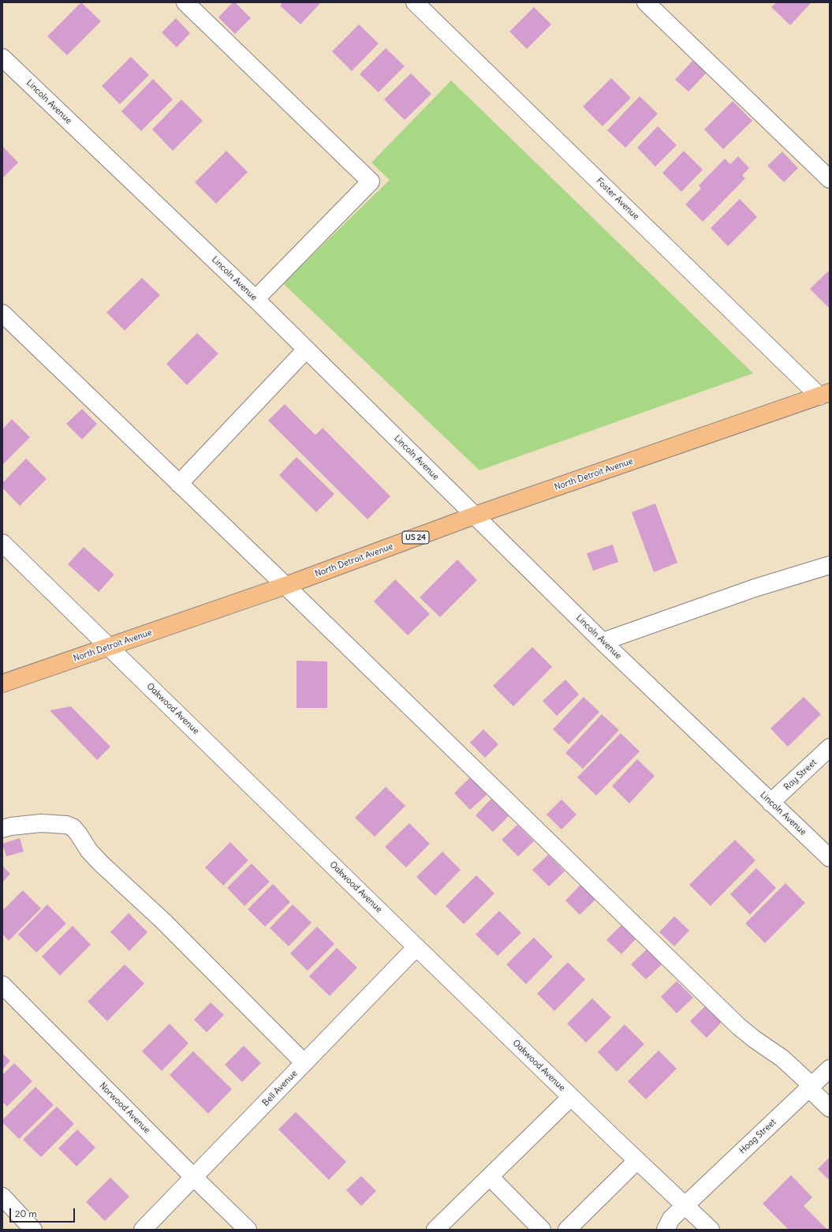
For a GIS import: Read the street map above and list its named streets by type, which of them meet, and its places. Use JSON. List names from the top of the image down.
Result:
{
  "streets": {
    "main road": ["North Detroit Avenue", "US 24"],
    "street": [
      "Lincoln Avenue",
      "Foster Avenue",
      "Oakwood Avenue",
      "Ray Street",
      "Bell Avenue",
      "Norwood Avenue",
      "Hoag Street"
    ]
  },
  "crossings": [
    ["Lincoln Avenue", "North Detroit Avenue"],
    ["Lincoln Avenue", "Ray Street"],
    ["Foster Avenue", "North Detroit Avenue"],
    ["North Detroit Avenue", "Oakwood Avenue"],
    ["Oakwood Avenue", "Bell Avenue"],
    ["Oakwood Avenue", "Hoag Street"],
    ["Bell Avenue", "Norwood Avenue"]
  ],
  "scale_bar": "20 m"
}
